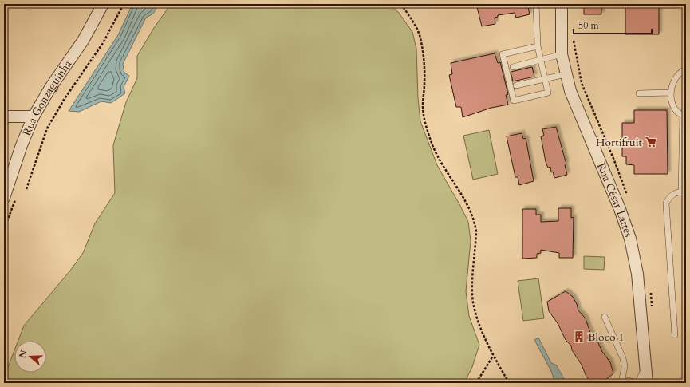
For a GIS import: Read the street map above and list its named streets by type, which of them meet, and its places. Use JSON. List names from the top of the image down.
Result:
{
  "streets": {
    "street": ["Rua Gonzaguinha", "Rua César Lattes"]
  },
  "places": {
    "supermarket": ["Hortifruit"],
    "building": ["Bloco 1"]
  },
  "scale_bar": "50 m",
  "north": "left"
}
